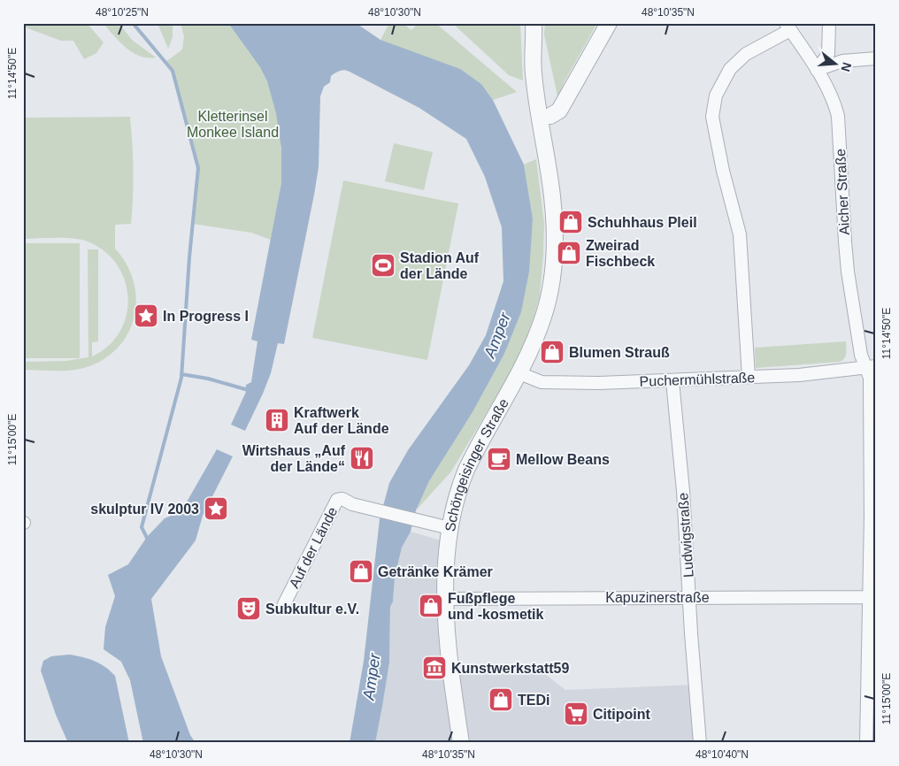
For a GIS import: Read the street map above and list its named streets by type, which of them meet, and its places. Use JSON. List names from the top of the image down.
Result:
{
  "streets": {
    "street": [
      "Aicher Straße",
      "Puchermühlstraße",
      "Schöngeisinger Straße",
      "Ludwigstraße",
      "Auf der Lände",
      "Kapuzinerstraße"
    ]
  },
  "crossings": [
    ["Aicher Straße", "Puchermühlstraße"],
    ["Aicher Straße", "Kapuzinerstraße"],
    ["Puchermühlstraße", "Schöngeisinger Straße"],
    ["Puchermühlstraße", "Ludwigstraße"],
    ["Schöngeisinger Straße", "Auf der Lände"],
    ["Schöngeisinger Straße", "Kapuzinerstraße"],
    ["Ludwigstraße", "Kapuzinerstraße"]
  ],
  "water": ["Amper"],
  "parks": ["Kletterinsel Monkee Island"],
  "places": {
    "shop": [
      "Schuhhaus Pleil",
      "Zweirad Fischbeck",
      "Blumen Strauß",
      "Getränke Krämer",
      "Fußpflege und -kosmetik",
      "TEDi"
    ],
    "sports": ["Stadion Auf der Lände"],
    "place": ["In Progress I", "skulptur IV 2003"],
    "building": ["Kraftwerk Auf der Lände"],
    "restaurant": ["Wirtshaus „Auf der Lände“"],
    "cafe": ["Mellow Beans"],
    "theatre": ["Subkultur e.V."],
    "museum": ["Kunstwerkstatt59"],
    "supermarket": ["Citipoint"]
  },
  "north": "right",
  "coordinates": [
    "48°10'25\"N",
    "48°10'30\"N",
    "48°10'35\"N",
    "11°14'50\"E",
    "11°15'00\"E",
    "48°10'40\"N"
  ]
}
